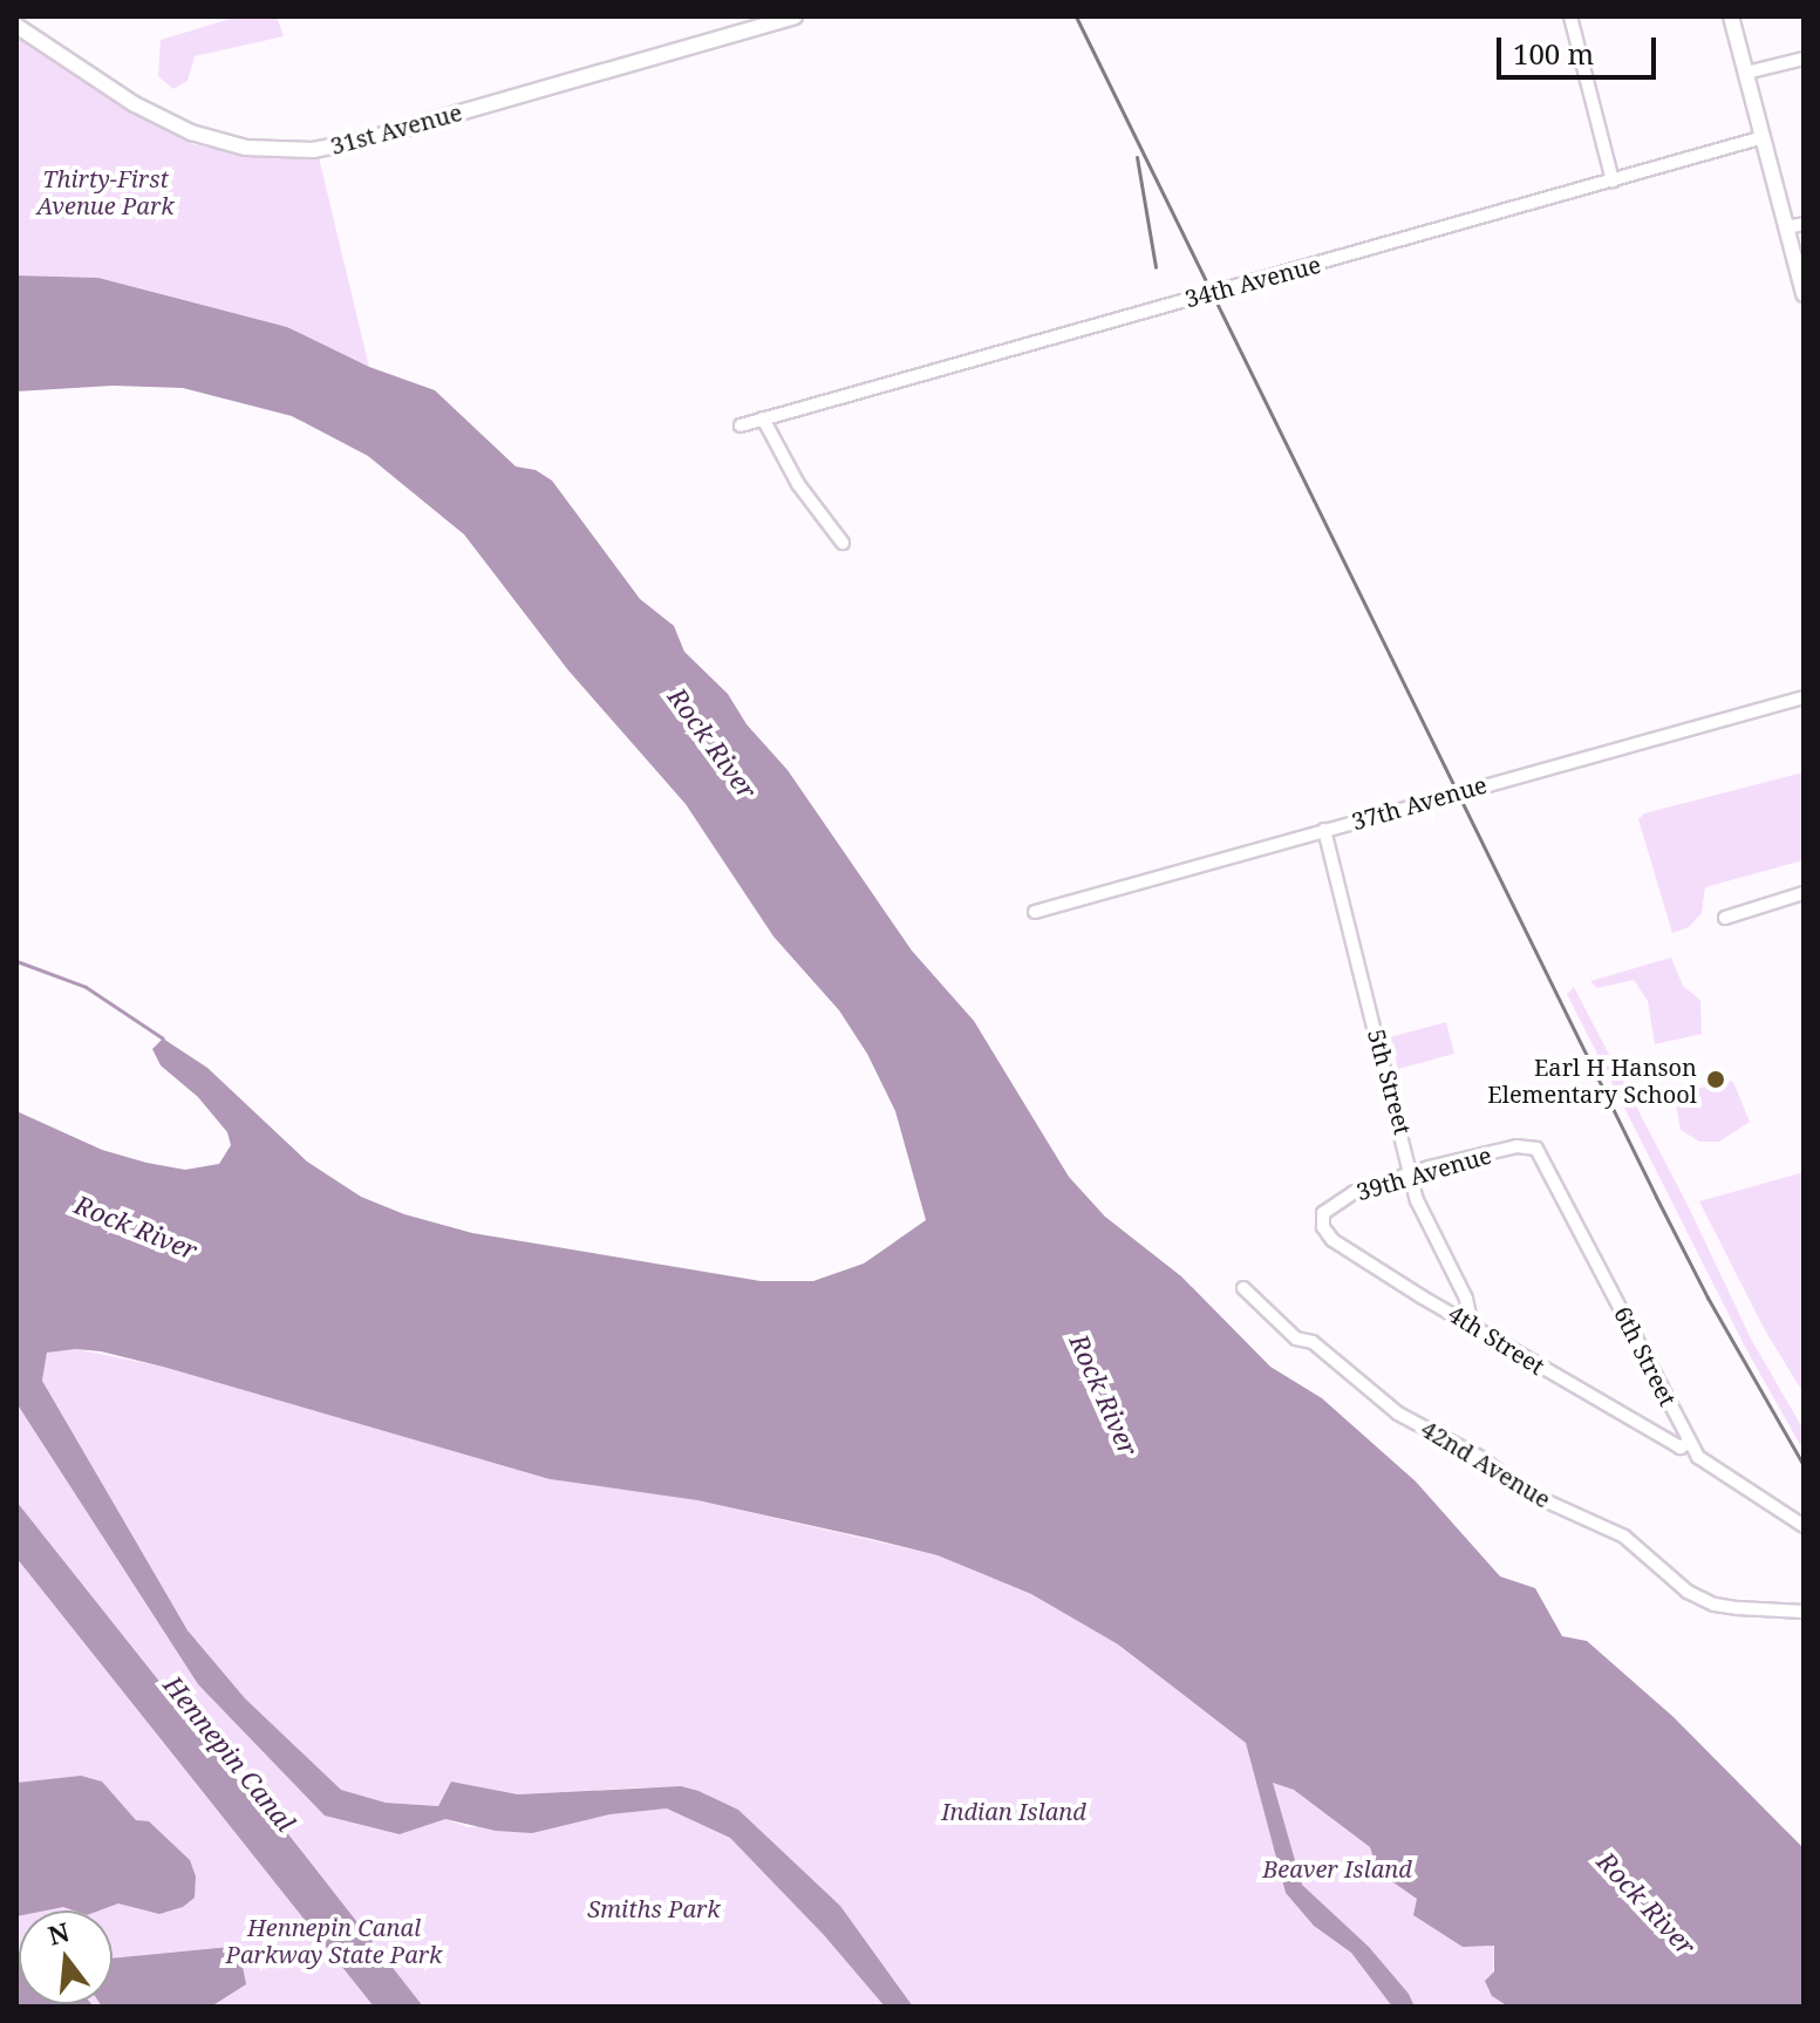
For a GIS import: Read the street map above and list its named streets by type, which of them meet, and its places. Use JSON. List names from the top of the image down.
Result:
{
  "streets": {
    "street": [
      "31st Avenue",
      "34th Avenue",
      "37th Avenue",
      "5th Street",
      "39th Avenue",
      "4th Street",
      "6th Street",
      "42nd Avenue"
    ]
  },
  "crossings": [
    ["37th Avenue", "5th Street"],
    ["5th Street", "39th Avenue"],
    ["5th Street", "4th Street"],
    ["39th Avenue", "4th Street"],
    ["39th Avenue", "6th Street"],
    ["4th Street", "6th Street"]
  ],
  "water": ["Rock River", "Hennepin Canal"],
  "parks": [
    "Thirty-First Avenue Park",
    "Indian Island",
    "Beaver Island",
    "Smiths Park",
    "Hennepin Canal Parkway State Park"
  ],
  "places": ["Earl H Hanson Elementary School"],
  "scale_bar": "100 m",
  "north": "top"
}
